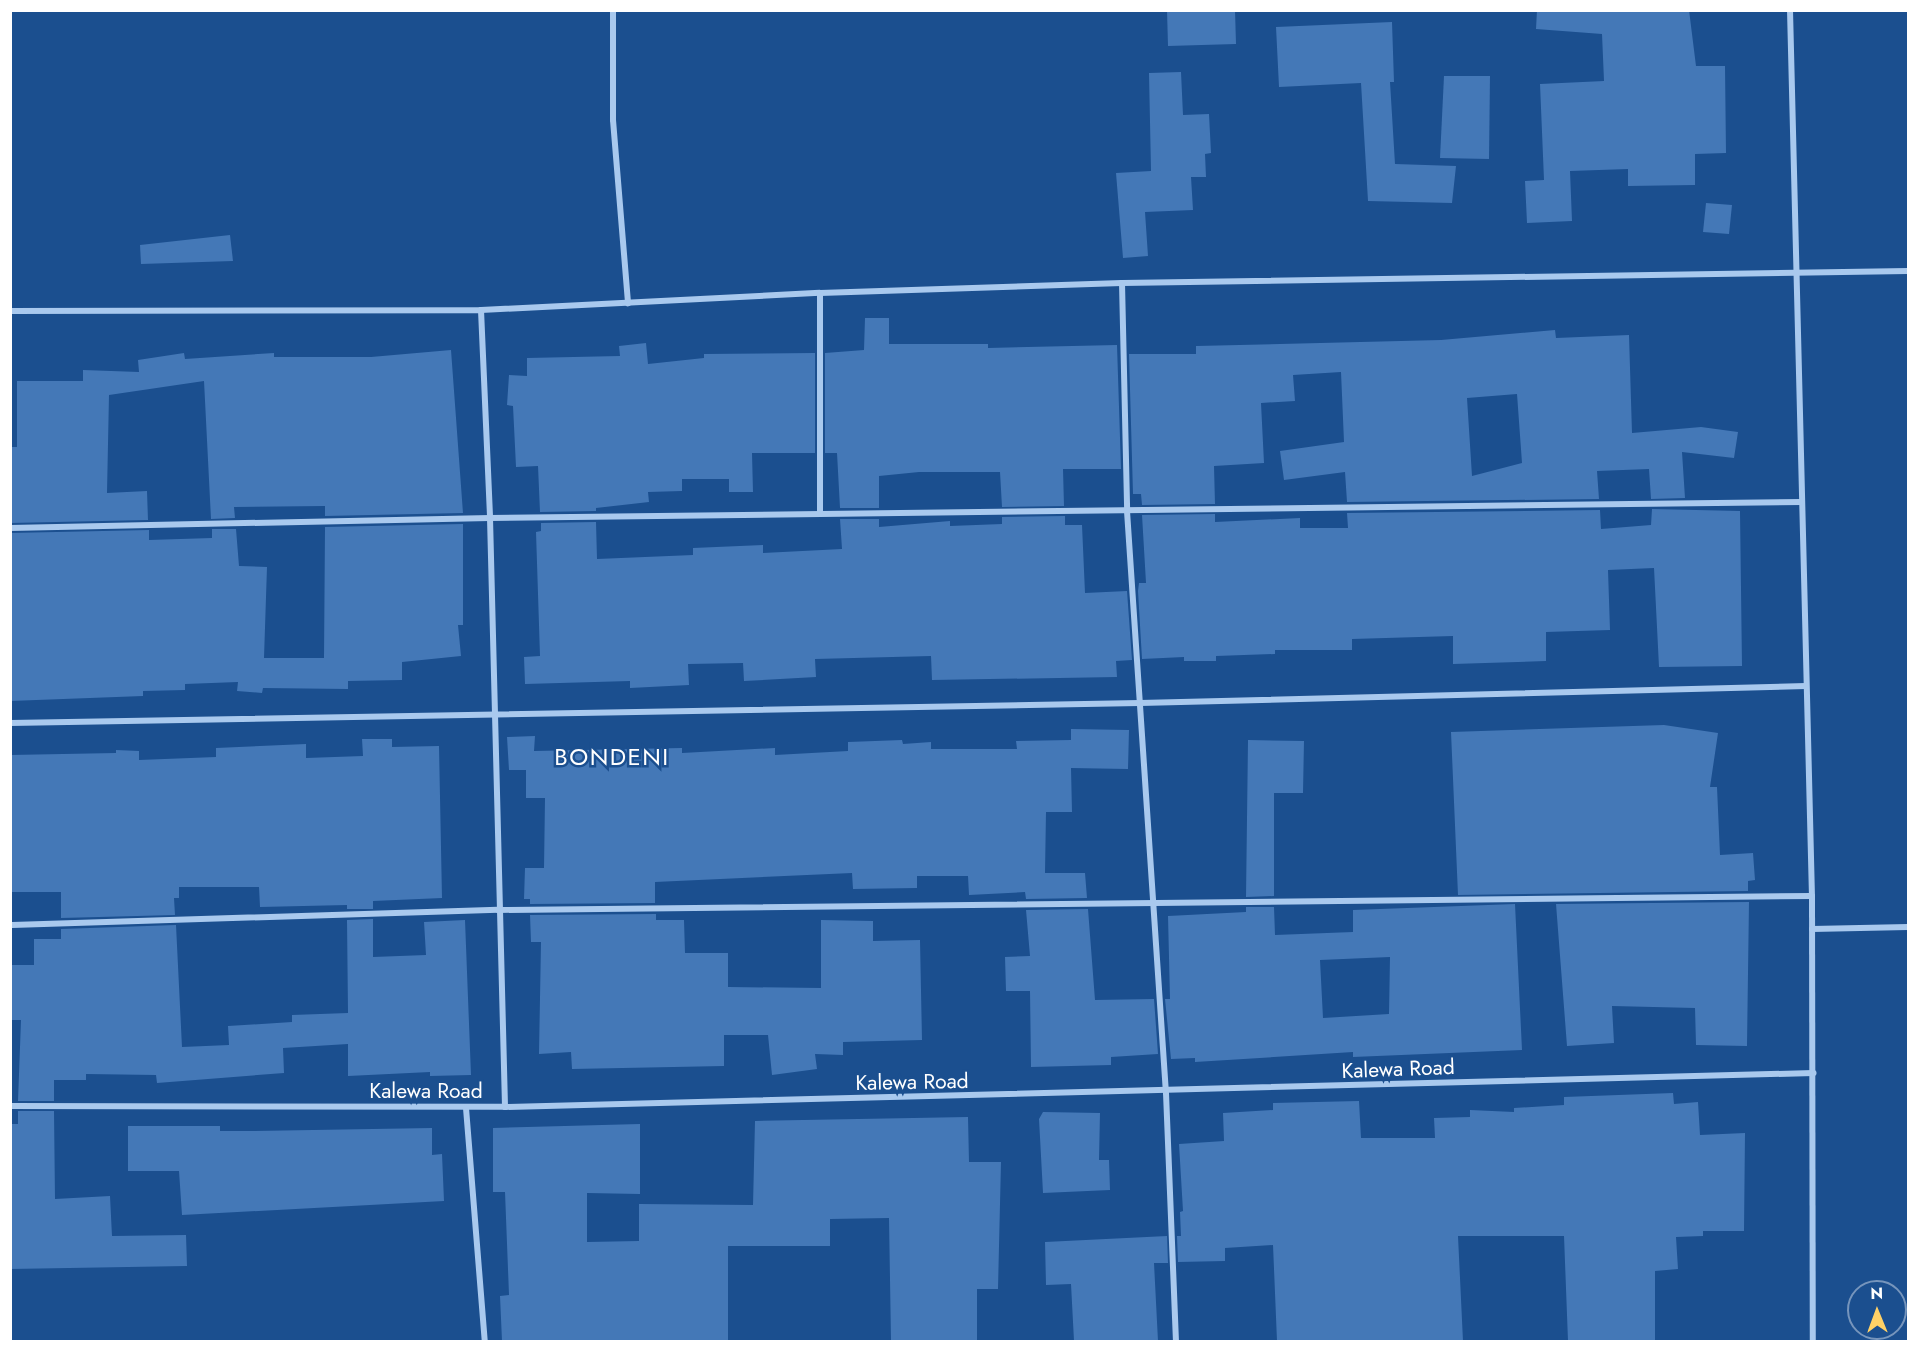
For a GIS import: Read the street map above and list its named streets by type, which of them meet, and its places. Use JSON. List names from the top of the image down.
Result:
{
  "streets": {
    "street": ["Kalewa Road"]
  },
  "districts": ["BONDENI"],
  "north": "top"
}
